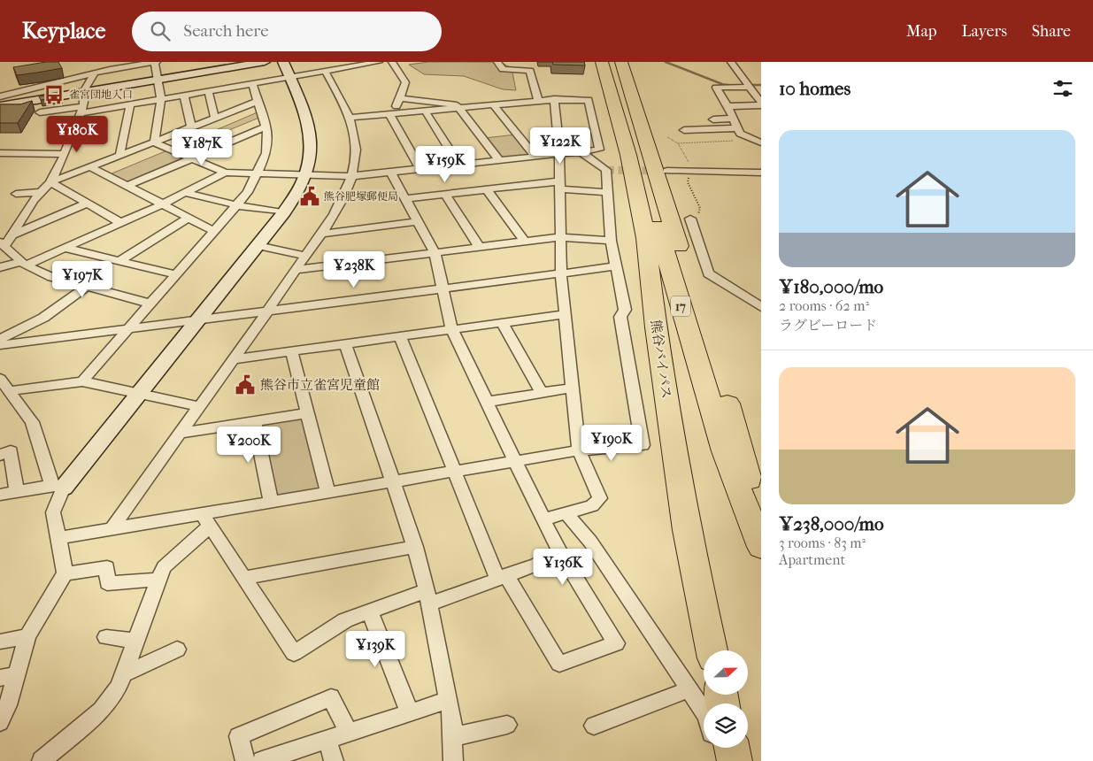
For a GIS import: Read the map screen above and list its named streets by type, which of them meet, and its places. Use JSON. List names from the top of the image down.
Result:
{
  "streets": {
    "highway": ["17", "熊谷バイパス"]
  },
  "crossings": [
    ["17", "熊谷バイパス"]
  ],
  "places": {
    "bus stop": ["雀宮団地入口"],
    "public building": ["熊谷肥塚郵便局", "熊谷市立雀宮児童館"]
  },
  "north": "right",
  "page": {
    "header": "Keyplace",
    "search": "Search here",
    "nav": ["Map", "Layers", "Share"],
    "heading": "10 homes",
    "list": [
      {
        "name": "¥180,000/mo",
        "note": "2 rooms · 62 m² · ラグビーロード"
      },
      {
        "name": "¥238,000/mo",
        "note": "3 rooms · 83 m² · Apartment"
      }
    ],
    "price": [
      "¥180K",
      "¥122K",
      "¥187K",
      "¥159K",
      "¥238K",
      "¥197K",
      "¥190K",
      "¥200K",
      "¥136K",
      "¥139K"
    ]
  }
}
